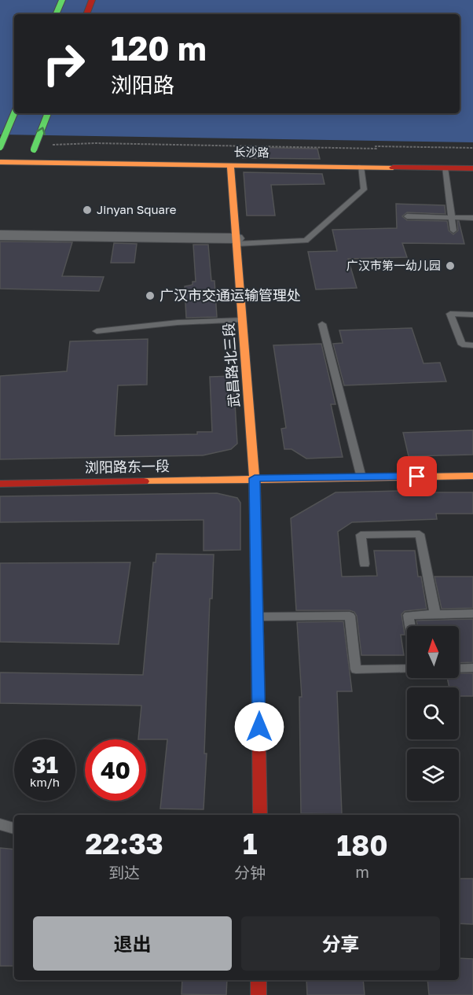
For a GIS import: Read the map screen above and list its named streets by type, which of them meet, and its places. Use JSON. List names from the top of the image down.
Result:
{
  "streets": {
    "street": ["长沙路", "武昌路北三段", "浏阳路东一段"]
  },
  "crossings": [
    ["长沙路", "武昌路北三段"],
    ["武昌路北三段", "浏阳路东一段"]
  ],
  "places": ["Jinyan Square", "广汉市第一幼儿园", "广汉市交通运输管理处"],
  "north": "top",
  "page": {
    "turn": ["120 m", "浏阳路"],
    "speed": "31 km/h",
    "limit": "40",
    "eta": [
      "22:33",
      "到达",
      "1",
      "分钟",
      "180",
      "m"
    ],
    "buttons": ["退出", "分享"]
  }
}
